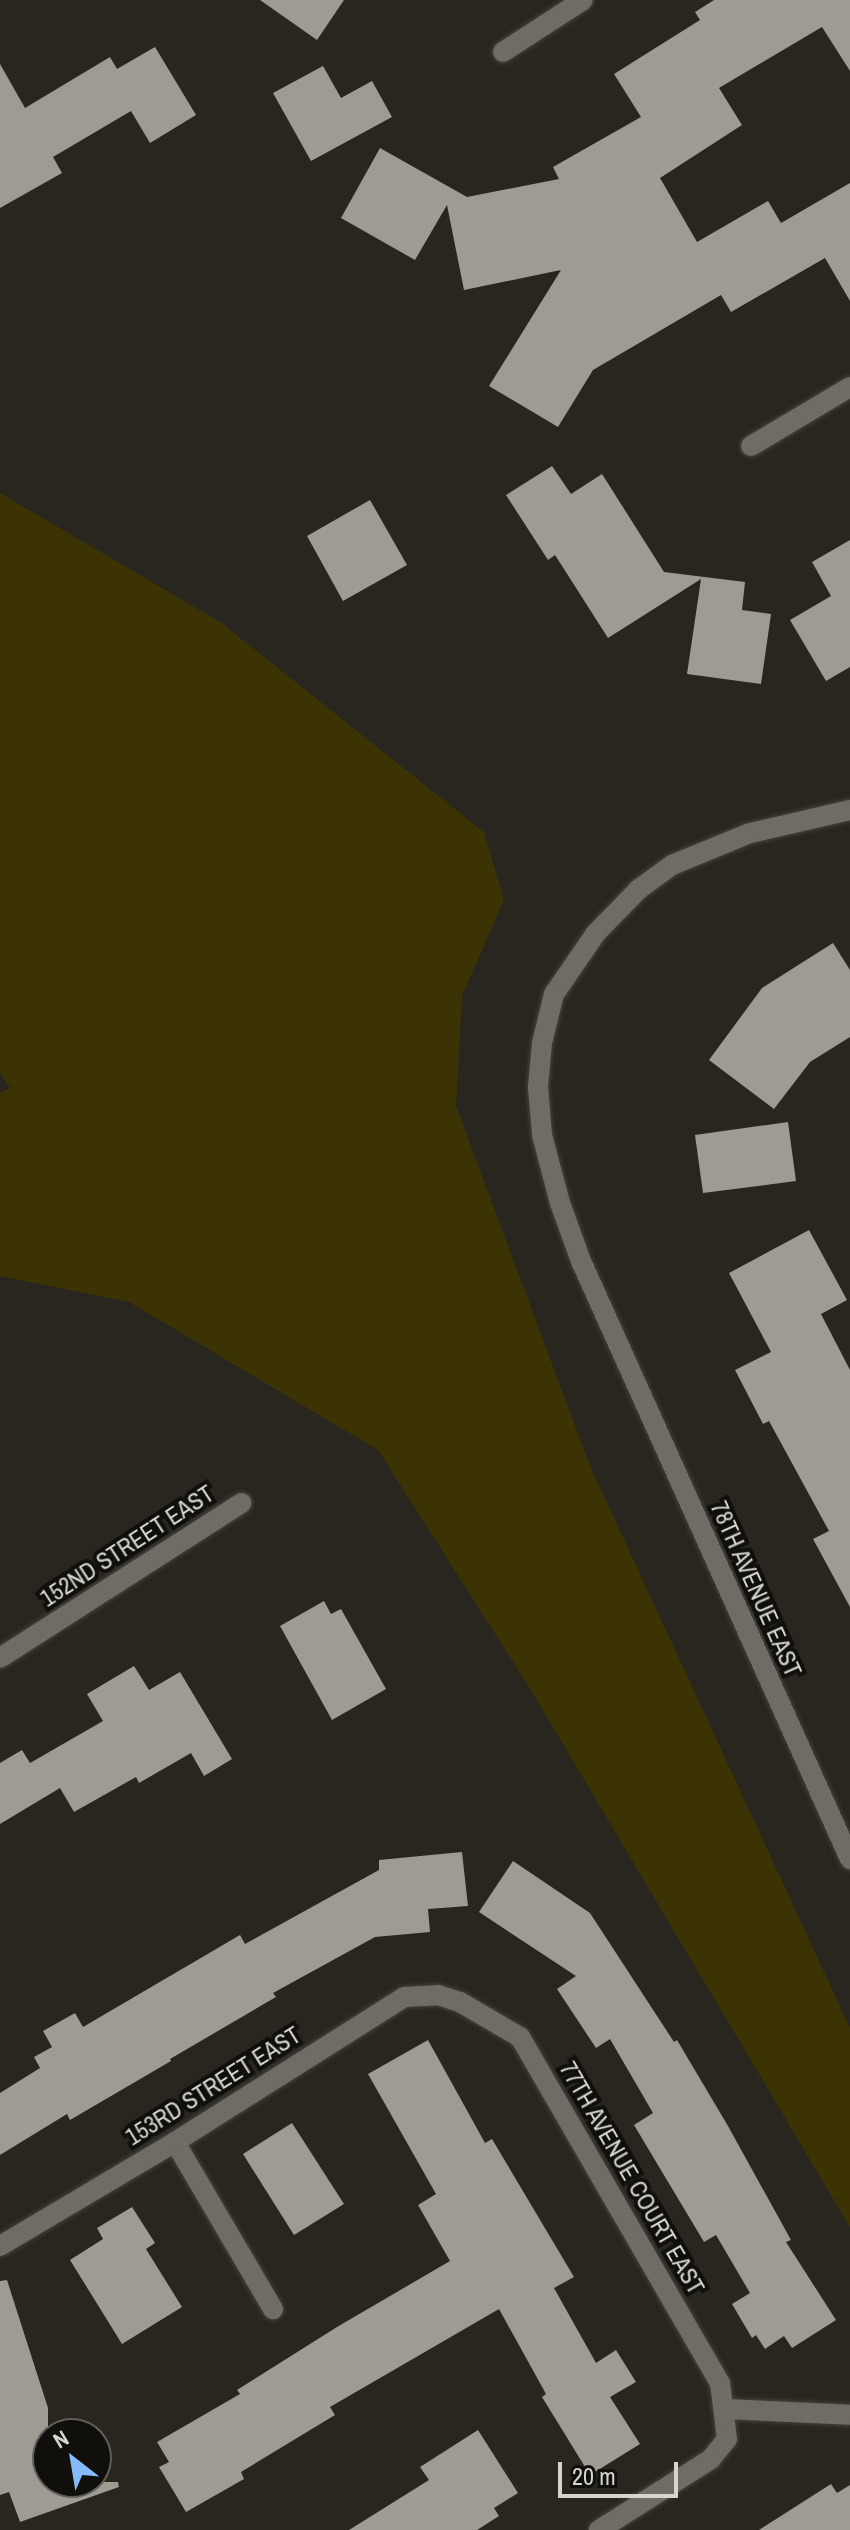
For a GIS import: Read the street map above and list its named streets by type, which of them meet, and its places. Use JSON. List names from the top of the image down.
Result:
{
  "streets": {
    "street": [
      "152ND STREET EAST",
      "78TH AVENUE EAST",
      "153RD STREET EAST",
      "77TH AVENUE COURT EAST"
    ]
  },
  "crossings": [
    ["153RD STREET EAST", "77TH AVENUE COURT EAST"]
  ],
  "scale_bar": "20 m",
  "north": "top left"
}
